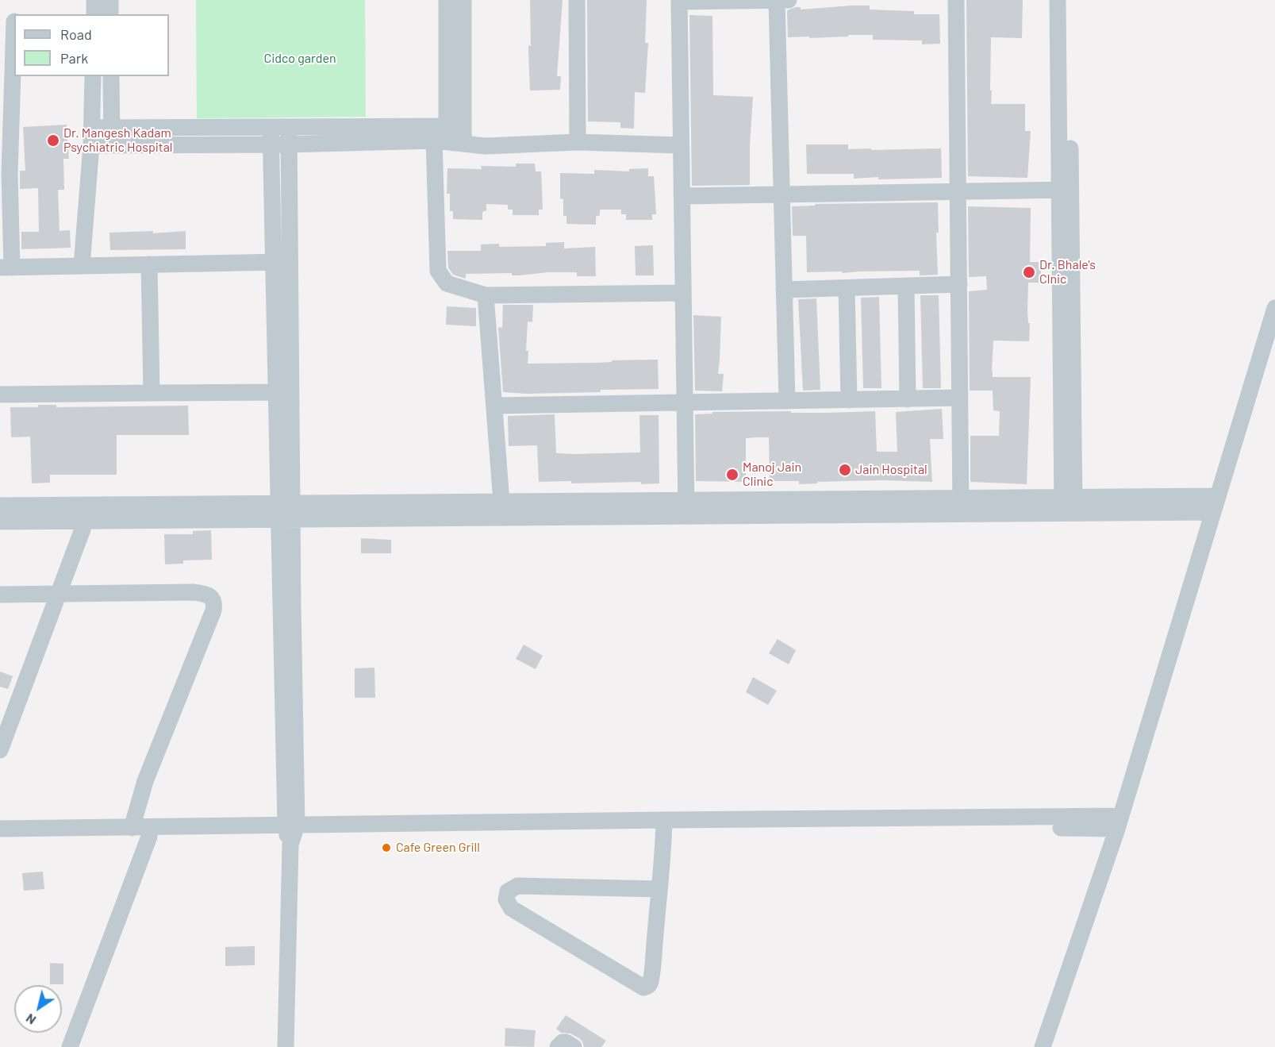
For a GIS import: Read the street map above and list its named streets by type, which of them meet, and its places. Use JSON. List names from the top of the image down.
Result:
{
  "parks": ["Cidco garden"],
  "places": [
    "Dr. Mangesh Kadam Psychiatric Hospital",
    "Dr. Bhale's Clnic",
    "Jain Hospital",
    "Manoj Jain Clinic",
    "Cafe Green Grill"
  ],
  "legend": ["Road", "Park"],
  "north": "bottom left"
}
